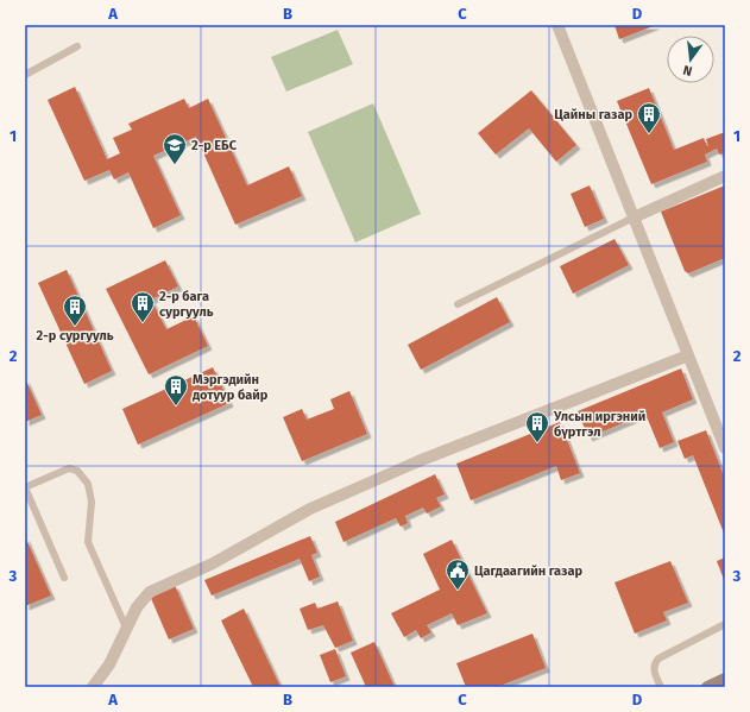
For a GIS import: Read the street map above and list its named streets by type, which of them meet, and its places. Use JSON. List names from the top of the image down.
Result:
{
  "places": {
    "building": [
      "Цайны газар",
      "2-р бага сургууль",
      "2-р сургууль",
      "Мэргэдийн дотуур байр",
      "Улсын иргэний бүртгэл"
    ],
    "school or university": ["2-р ЕБС"],
    "public building": ["Цагдаагийн газар"]
  },
  "north": "bottom",
  "grid": {
    "columns": [
      "A",
      "B",
      "C",
      "D"
    ],
    "rows": ["1", "2", "3"]
  }
}
